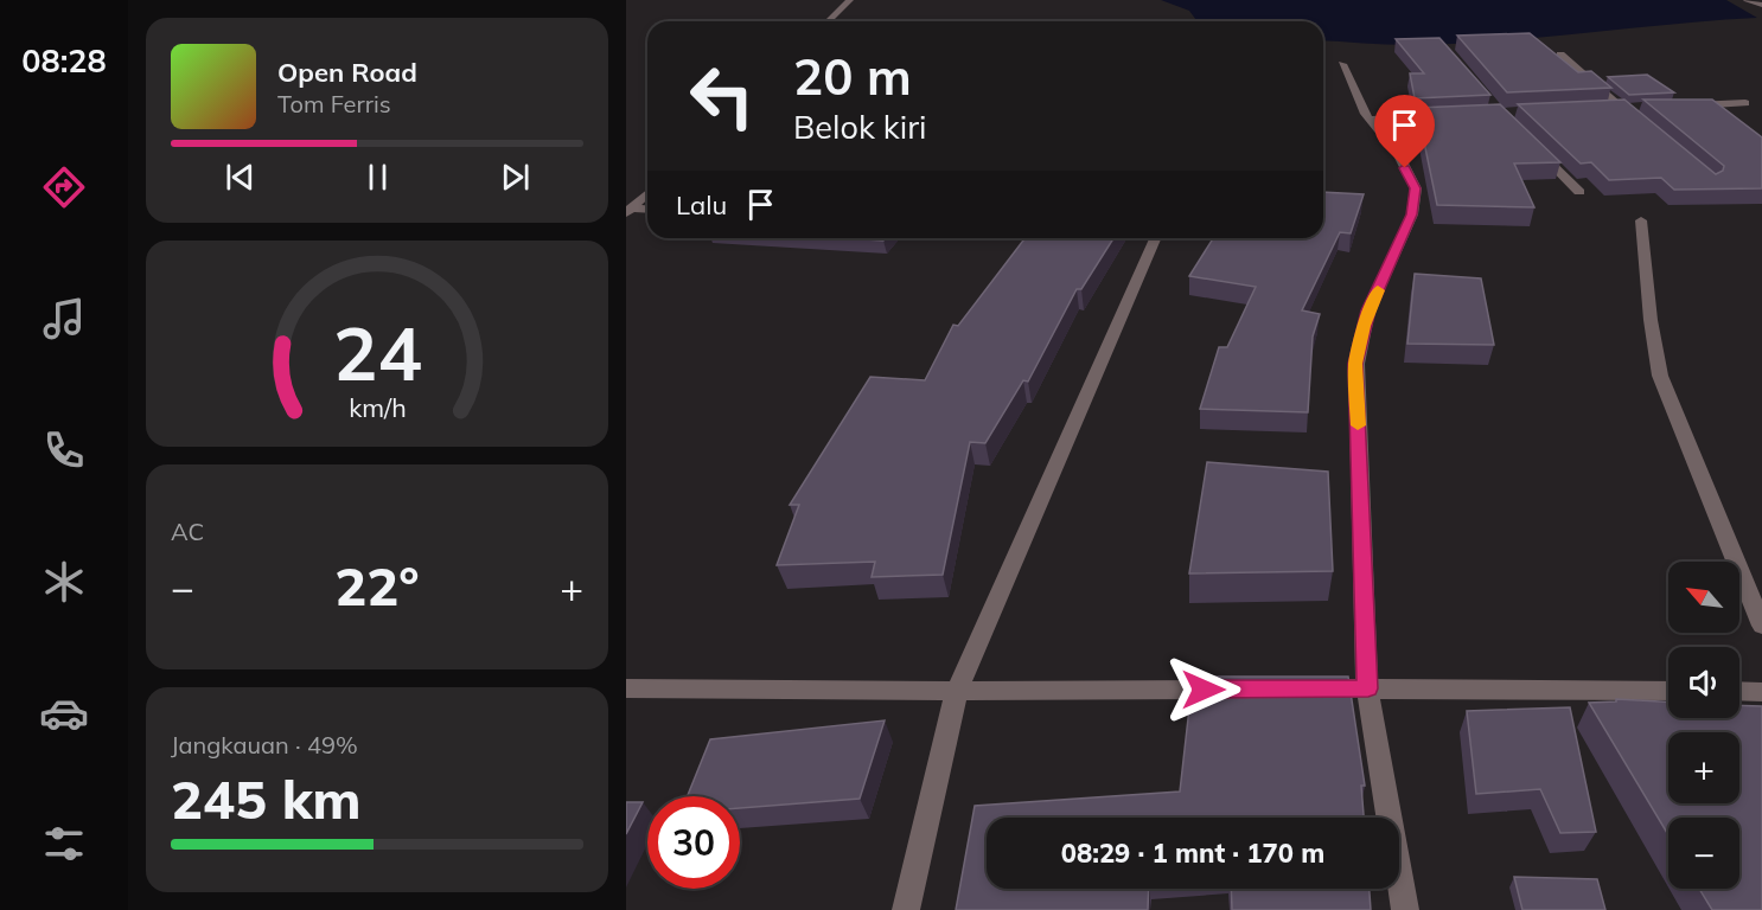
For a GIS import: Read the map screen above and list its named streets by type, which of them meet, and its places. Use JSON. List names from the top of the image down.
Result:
{
  "north": "top left",
  "page": {
    "tabs": "08:28",
    "turn": ["20 m", "Belok kiri"],
    "song": ["Open Road", "Tom Ferris"],
    "then": "Lalu",
    "tile": [
      "AC",
      ["Jangkauan · 49%", "245 km"]
    ],
    "heat": ["−", "22°", "+"],
    "map_buttons": ["+", "−"],
    "limit": "30",
    "trip": "08:29 · 1 mnt · 170 m",
    "gauge": ["24", "km/h"]
  }
}
